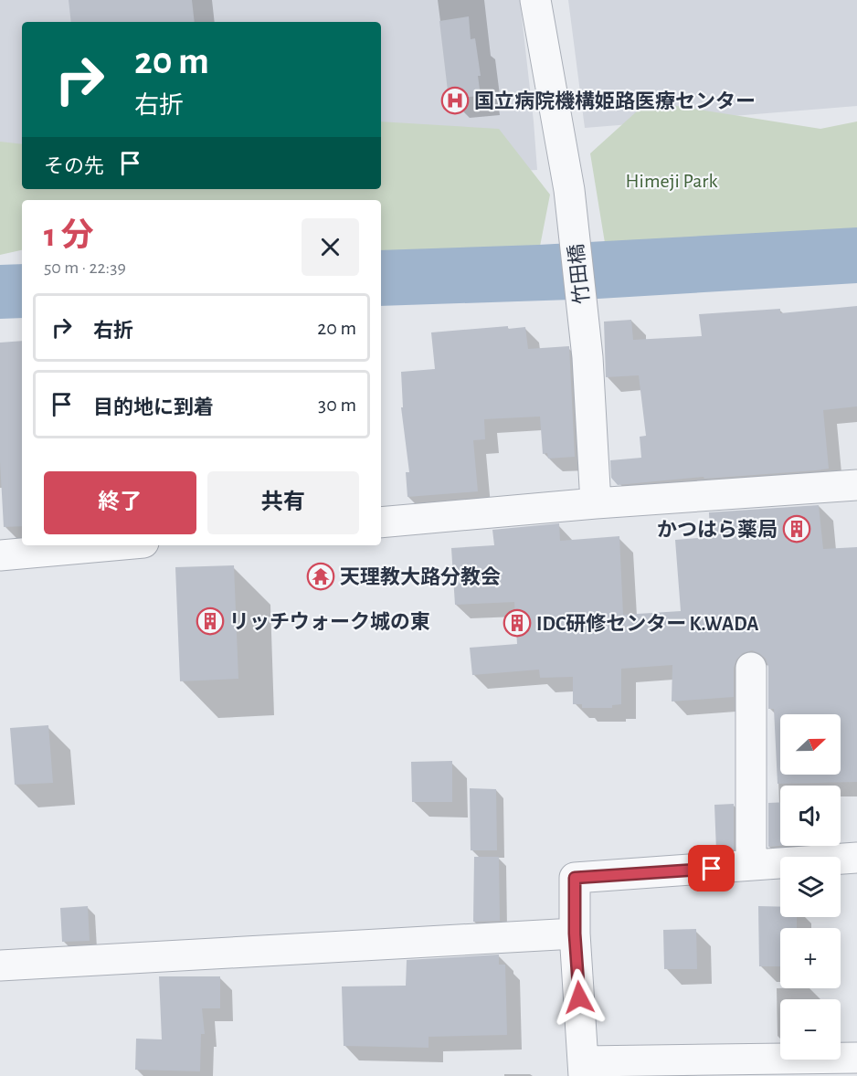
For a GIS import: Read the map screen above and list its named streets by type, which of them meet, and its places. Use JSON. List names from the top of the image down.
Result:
{
  "streets": {
    "street": ["竹田橋"]
  },
  "parks": ["Himeji Park"],
  "places": {
    "hospital": ["国立病院機構姫路医療センター"],
    "building": ["かつはら薬局", "リッチウォーク城の東", "IDC研修センター K.WADA"],
    "temple": ["天理教大路分教会"]
  },
  "north": "right",
  "page": {
    "turn": ["20 m", "右折"],
    "then": "その先",
    "heading": ["1 分", "50 m · 22:39"],
    "list": [
      {
        "name": "右折",
        "value": "20 m"
      },
      {
        "name": "目的地に到着",
        "value": "30 m"
      }
    ],
    "buttons": ["終了", "共有"],
    "map_buttons": ["+", "−"]
  }
}
